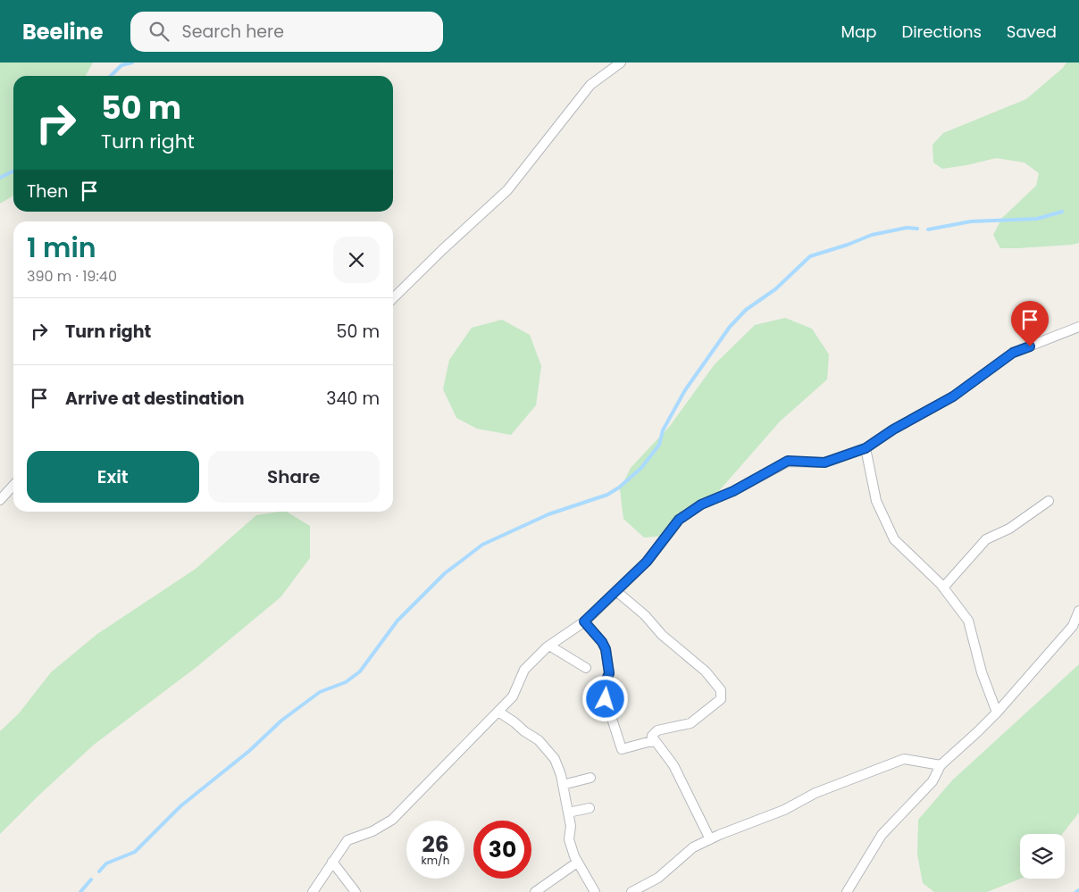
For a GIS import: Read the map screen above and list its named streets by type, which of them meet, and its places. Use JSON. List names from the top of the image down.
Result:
{
  "page": {
    "header": "Beeline",
    "search": "Search here",
    "nav": ["Map", "Directions", "Saved"],
    "turn": ["50 m", "Turn right"],
    "then": "Then",
    "heading": ["1 min", "390 m · 19:40"],
    "list": [
      {
        "name": "Turn right",
        "value": "50 m"
      },
      {
        "name": "Arrive at destination",
        "value": "340 m"
      }
    ],
    "buttons": ["Exit", "Share"],
    "speed": "26 km/h",
    "limit": "30"
  }
}
